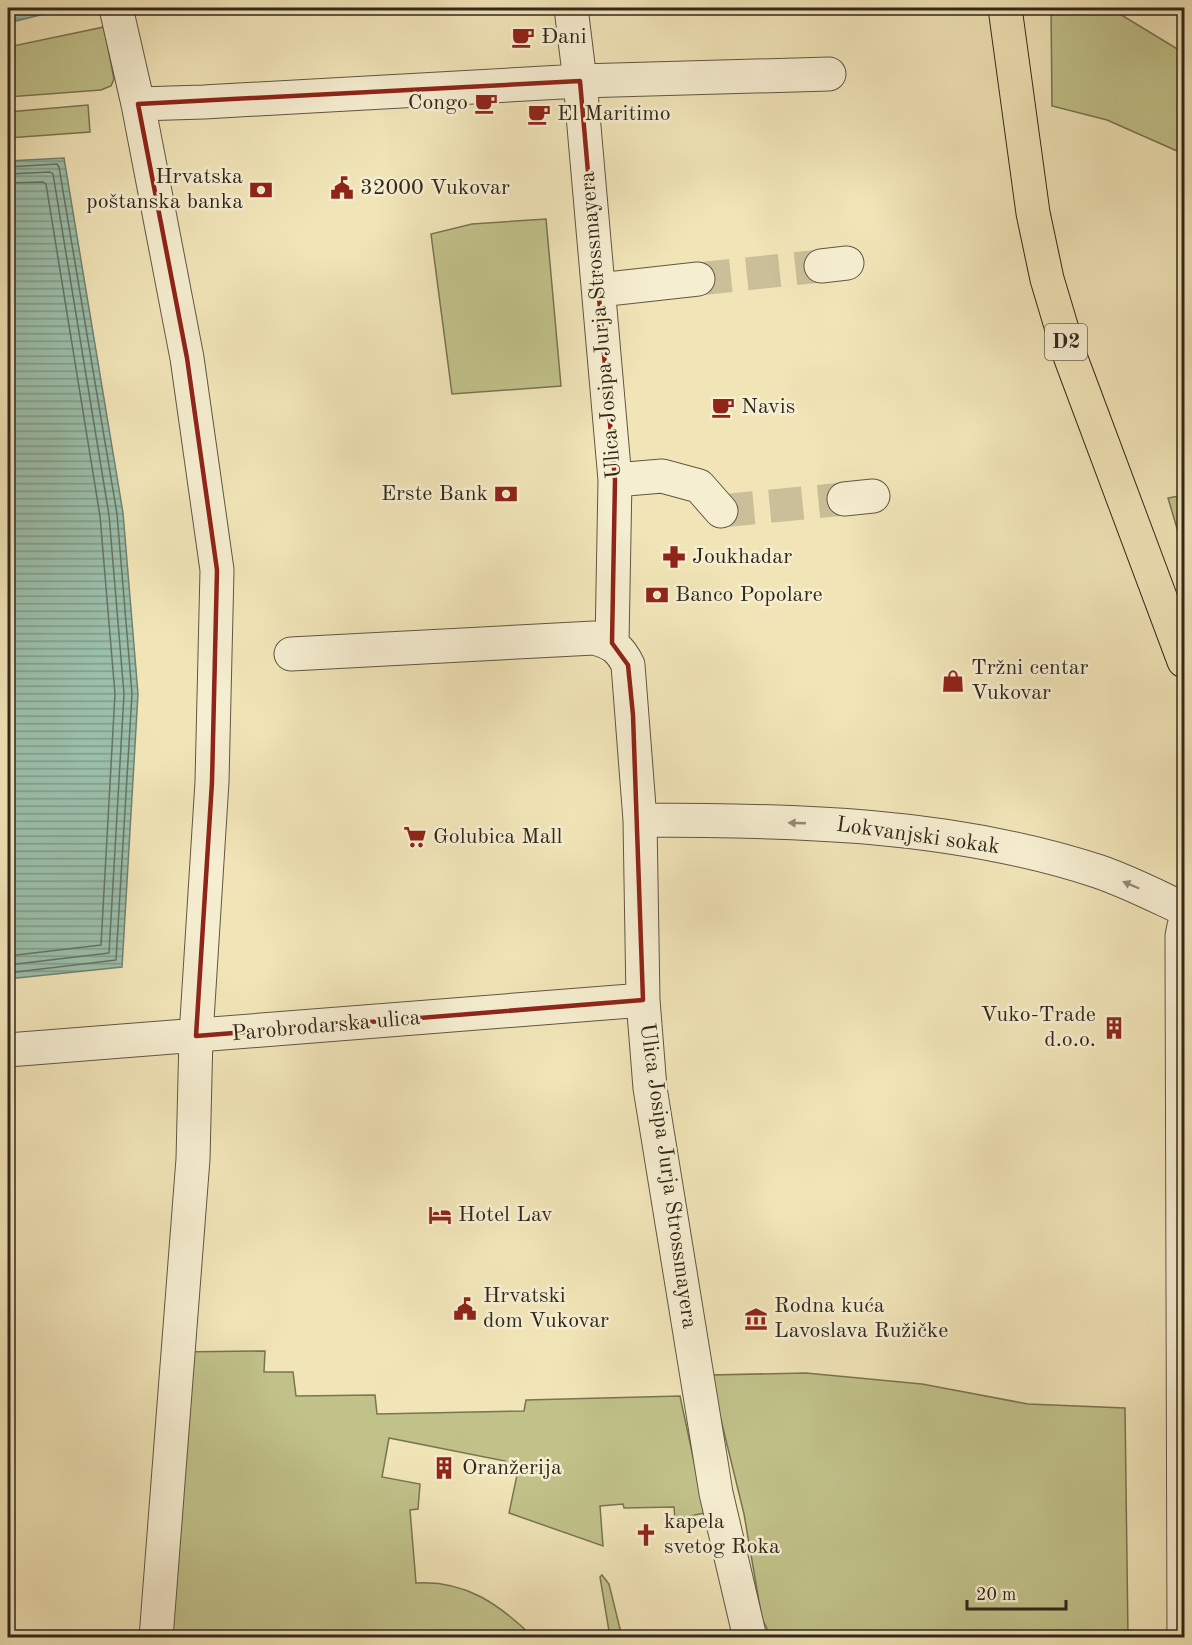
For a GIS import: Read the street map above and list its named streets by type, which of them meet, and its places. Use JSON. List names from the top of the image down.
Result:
{
  "streets": {
    "main road": ["D2"],
    "street": ["Ulica Josipa Jurja Strossmayera", "Lokvanjski sokak", "Parobrodarska ulica"]
  },
  "crossings": [
    ["Ulica Josipa Jurja Strossmayera", "Lokvanjski sokak"],
    ["Ulica Josipa Jurja Strossmayera", "Parobrodarska ulica"]
  ],
  "one_way": ["Lokvanjski sokak"],
  "places": {
    "cafe": [
      "Đani",
      "Congo",
      "El Maritimo",
      "Navis"
    ],
    "public building": ["32000 Vukovar", "Hrvatski dom Vukovar"],
    "bank": ["Hrvatska poštanska banka", "Erste Bank", "Banco Popolare"],
    "pharmacy": ["Joukhadar"],
    "shop": ["Tržni centar Vukovar"],
    "supermarket": ["Golubica Mall"],
    "building": ["Vuko-Trade d.o.o.", "Oranžerija"],
    "hotel": ["Hotel Lav"],
    "museum": ["Rodna kuća Lavoslava Ružičke"],
    "church": ["kapela svetog Roka"]
  },
  "scale_bar": "20 m"
}
